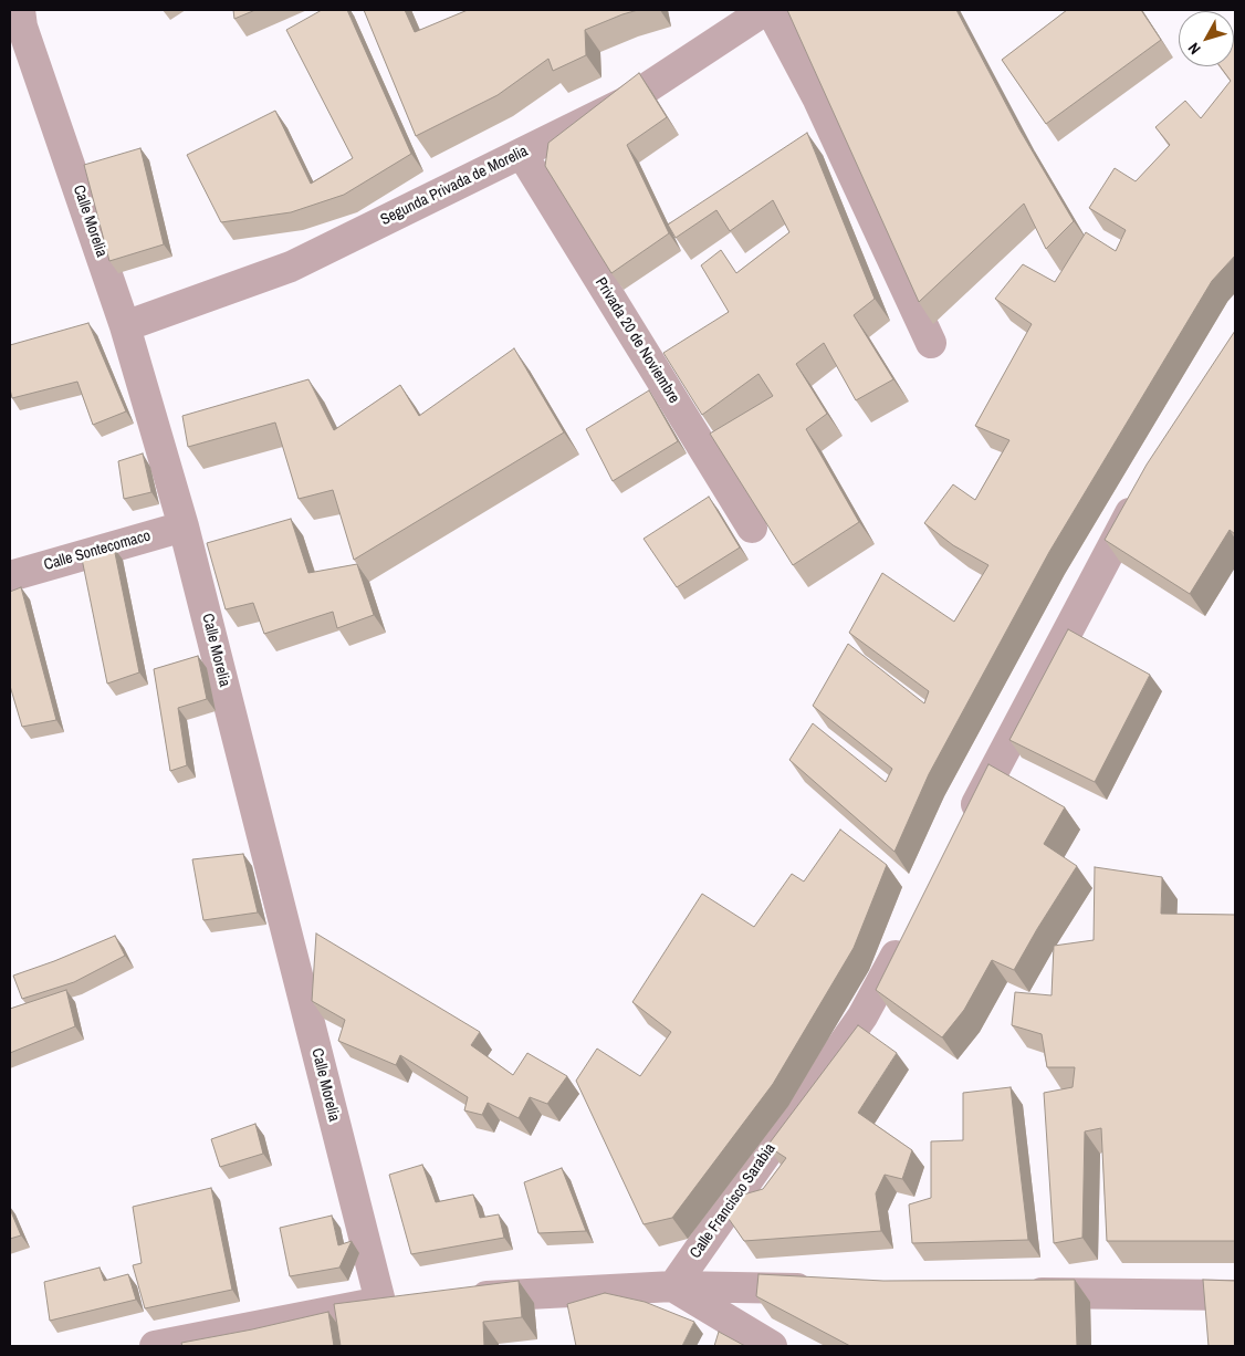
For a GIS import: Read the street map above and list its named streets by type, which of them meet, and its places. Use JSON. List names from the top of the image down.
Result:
{
  "streets": {
    "street": [
      "Segunda Privada de Morelia",
      "Calle Morelia",
      "Privada 20 de Noviembre",
      "Calle Sontecomaco",
      "Calle Francisco Sarabia"
    ]
  },
  "crossings": [
    ["Segunda Privada de Morelia", "Calle Morelia"],
    ["Segunda Privada de Morelia", "Privada 20 de Noviembre"],
    ["Calle Morelia", "Calle Sontecomaco"]
  ],
  "north": "bottom left"
}
